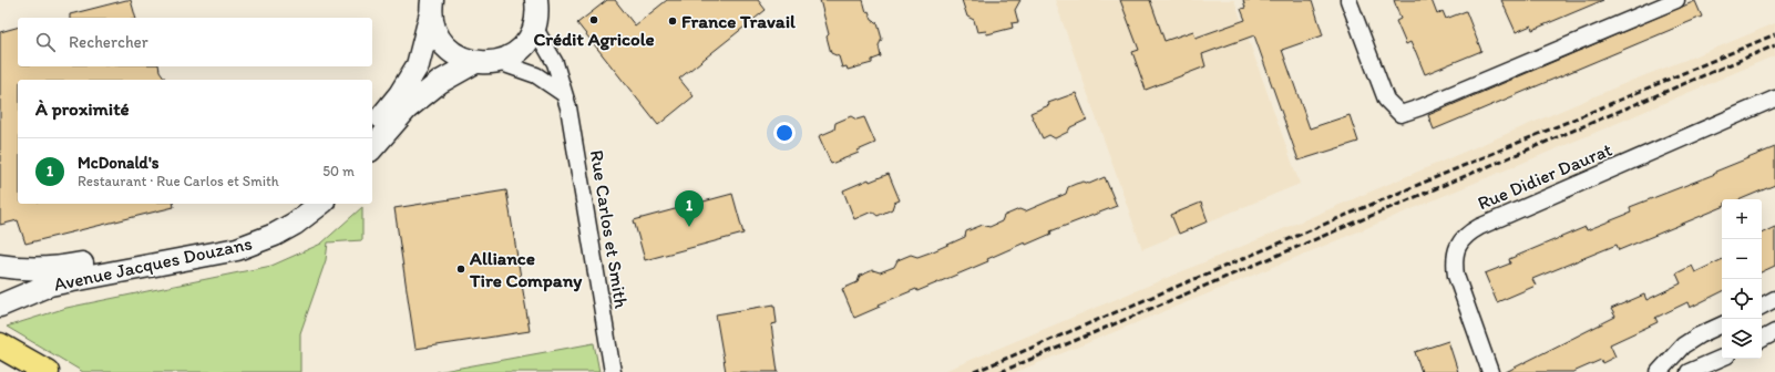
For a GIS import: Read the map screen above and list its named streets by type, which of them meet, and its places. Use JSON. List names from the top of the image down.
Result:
{
  "streets": {
    "main road": ["Avenue Jacques Douzans"],
    "street": ["Rue Didier Daurat", "Rue Carlos et Smith"]
  },
  "places": ["Crédit Agricole", "France Travail", "Alliance Tire Company"],
  "page": {
    "search": "Rechercher",
    "heading": "À proximité",
    "list": [
      {
        "mark": "1",
        "name": "McDonald's",
        "note": "Restaurant · Rue Carlos et Smith",
        "value": "50 m"
      }
    ],
    "pins": "1",
    "map_buttons": ["+", "−"]
  }
}
